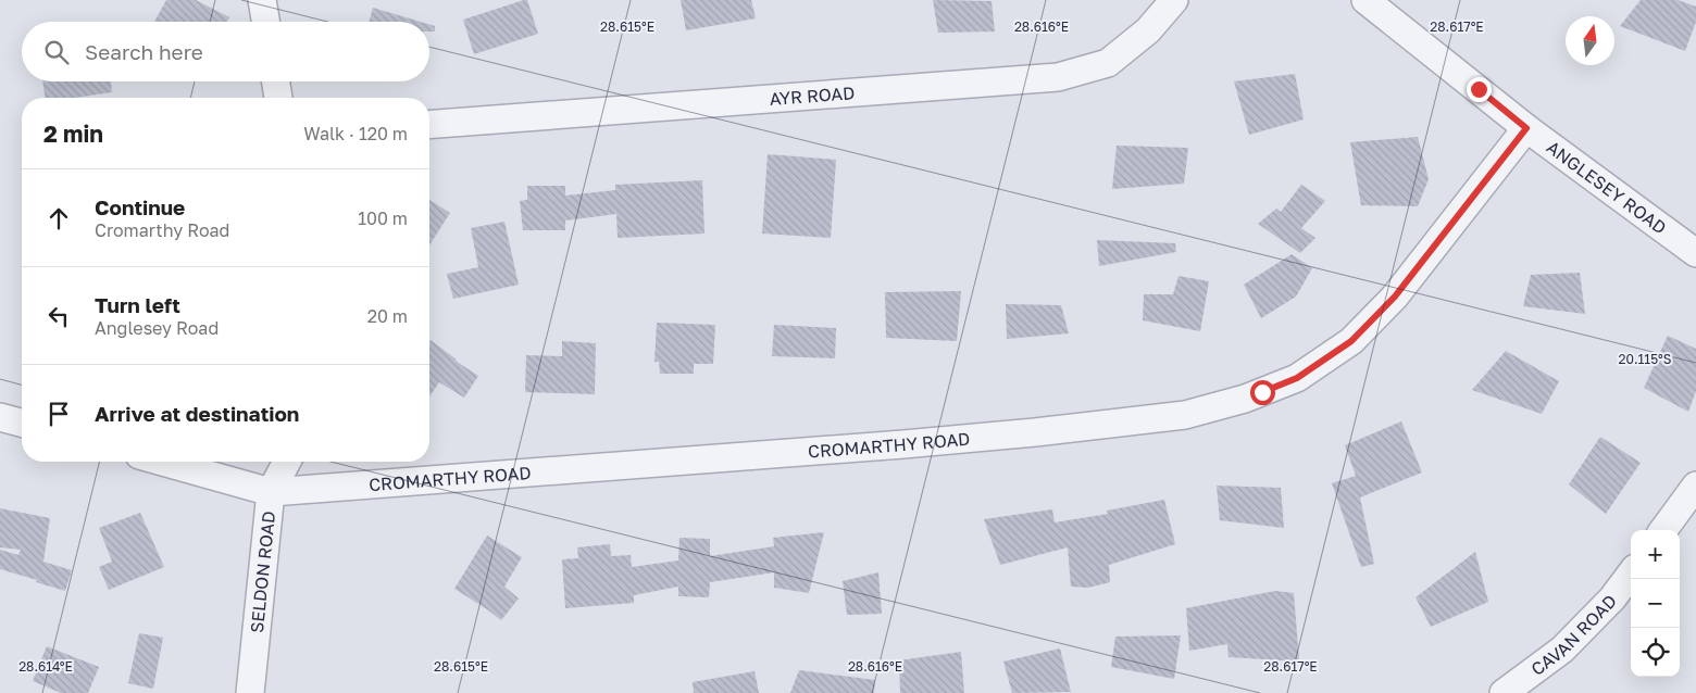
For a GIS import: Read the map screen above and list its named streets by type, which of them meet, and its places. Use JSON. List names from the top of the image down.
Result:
{
  "streets": {
    "street": [
      "AYR ROAD",
      "ANGLESEY ROAD",
      "CROMARTHY ROAD",
      "SELDON ROAD",
      "CAVAN ROAD"
    ]
  },
  "crossings": [
    ["ANGLESEY ROAD", "CROMARTHY ROAD"],
    ["CROMARTHY ROAD", "SELDON ROAD"]
  ],
  "north": "top",
  "page": {
    "search": "Search here",
    "heading": ["2 min", "Walk · 120 m"],
    "list": [
      ["Continue", "Cromarthy Road", "100 m"],
      ["Turn left", "Anglesey Road", "20 m"],
      "Arrive at destination"
    ],
    "map_buttons": ["+", "−"]
  },
  "coordinates": [
    "28.615°E",
    "28.616°E",
    "28.617°E",
    "20.115°S",
    "28.614°E"
  ]
}
